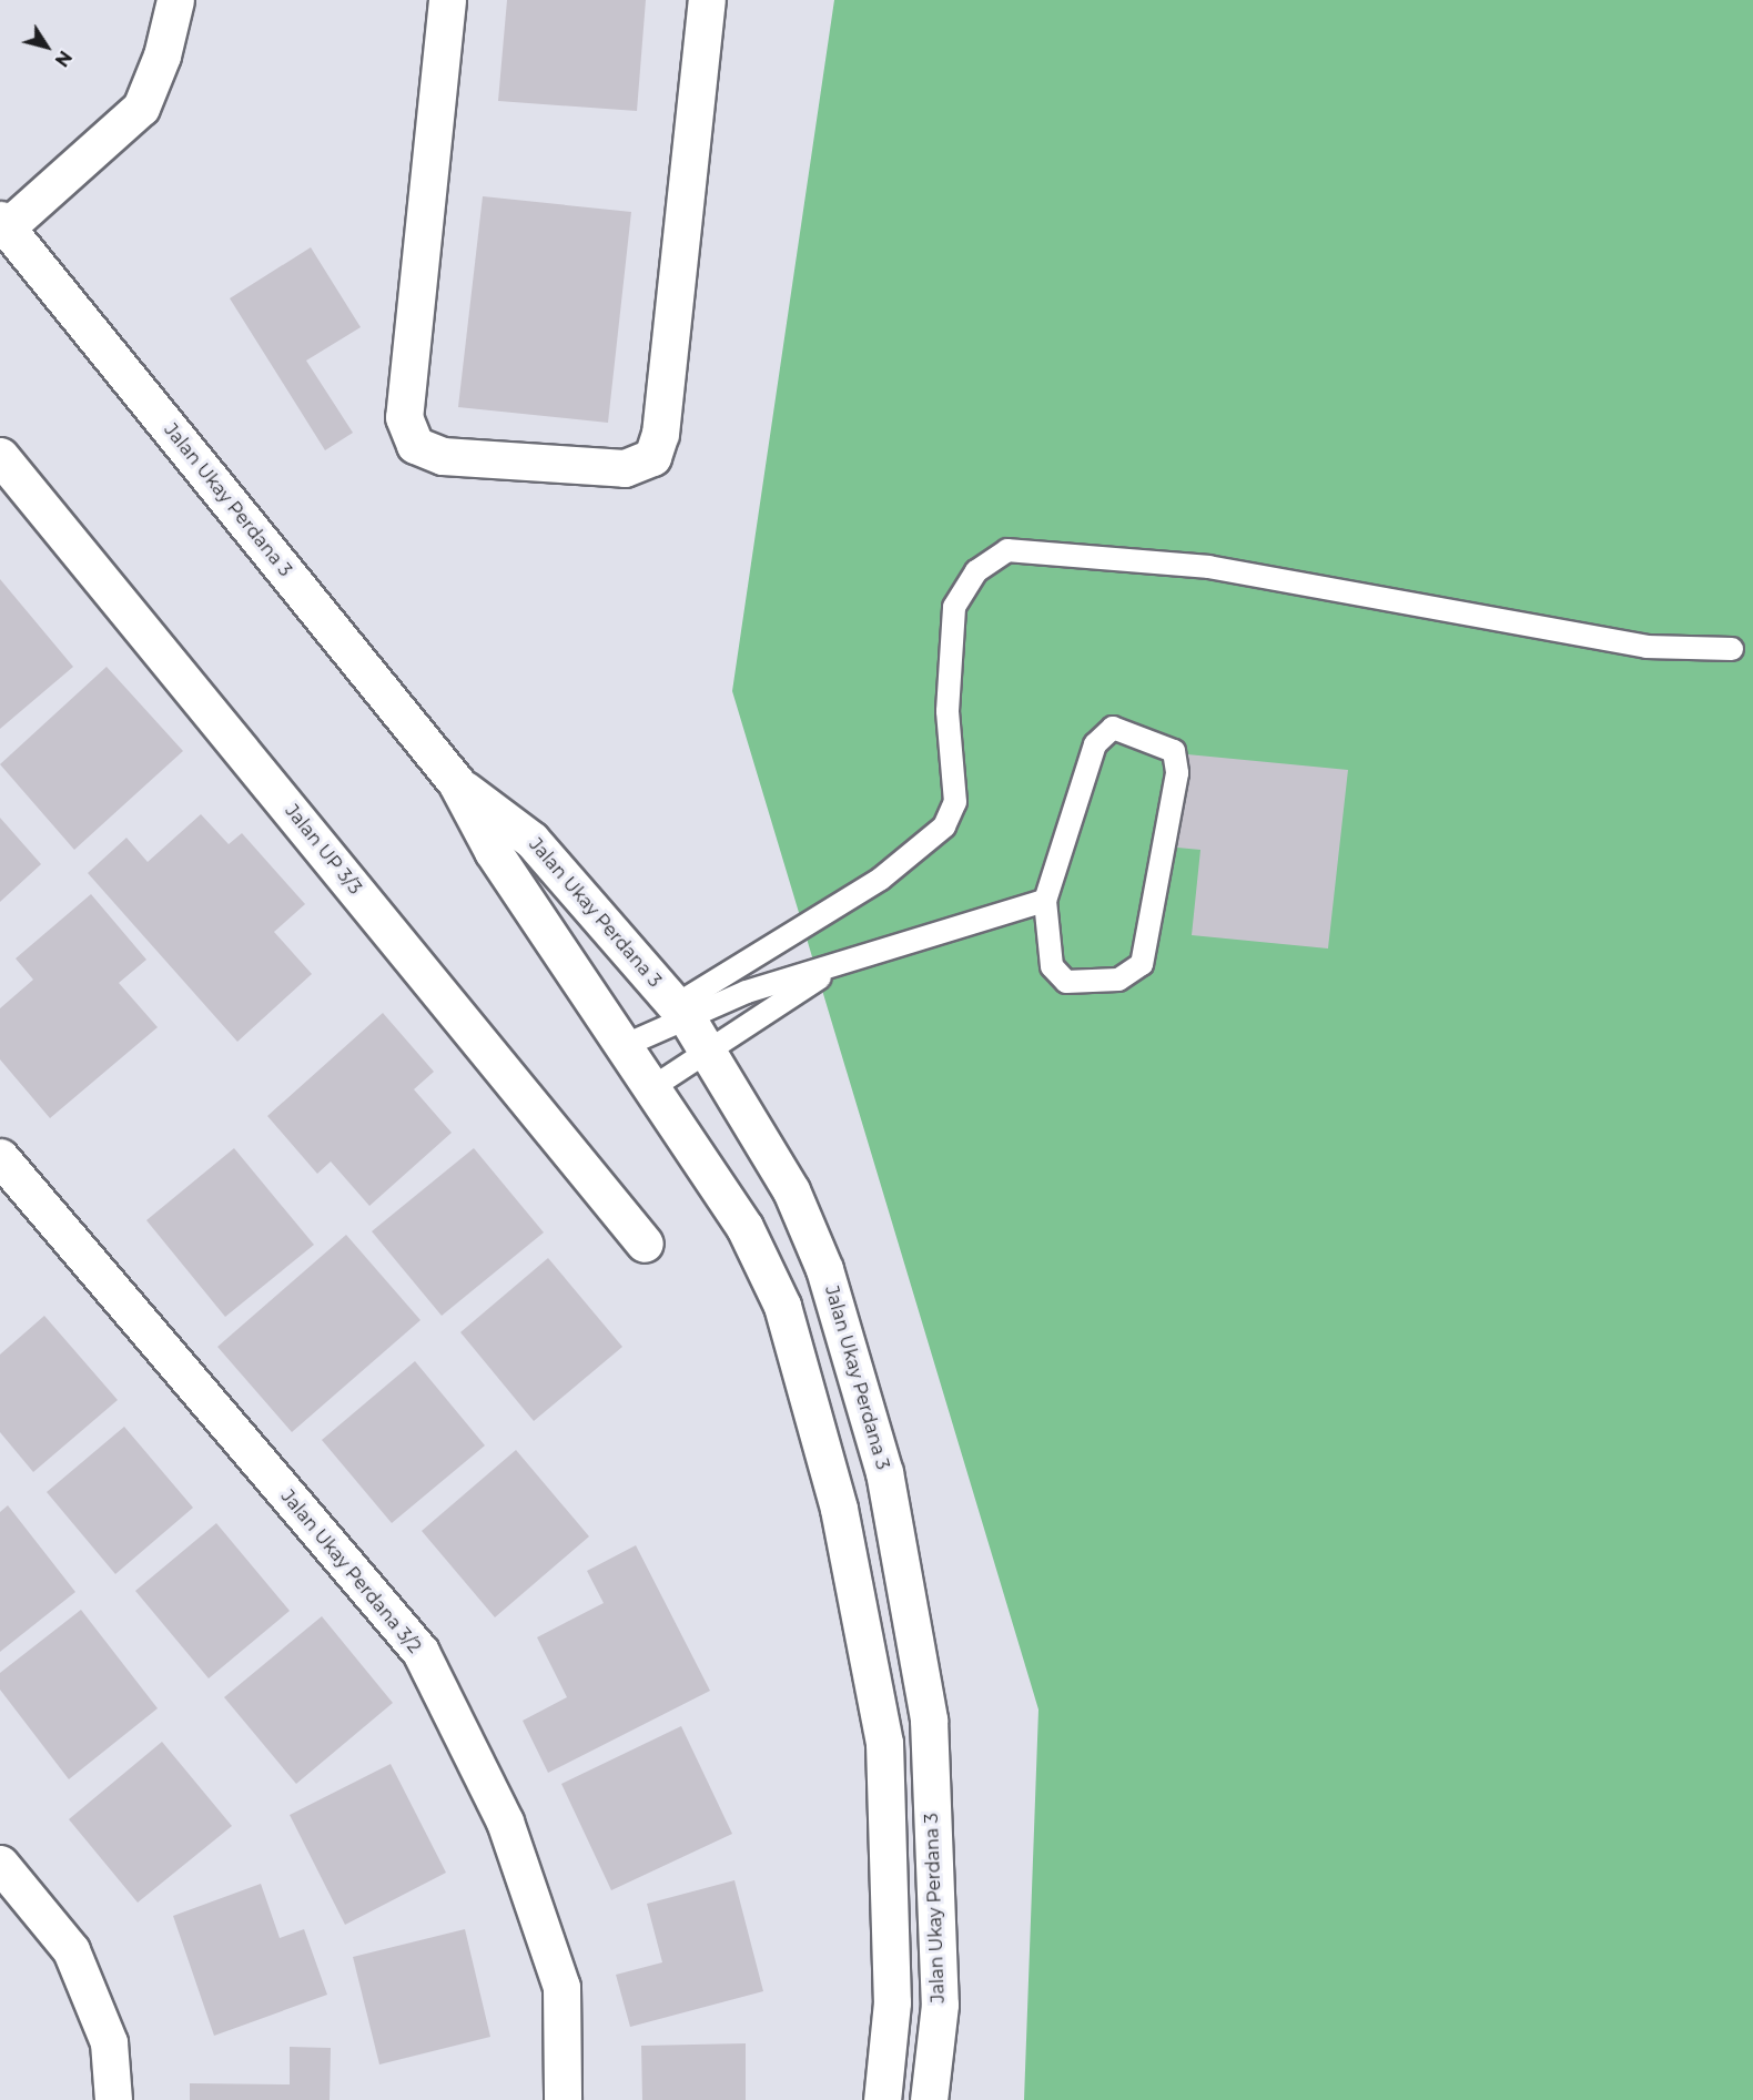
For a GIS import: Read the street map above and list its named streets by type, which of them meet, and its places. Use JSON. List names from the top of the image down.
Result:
{
  "streets": {
    "street": ["Jalan Ukay Perdana 3", "Jalan UP 3/3", "Jalan Ukay Perdana 3/2"]
  },
  "north": "bottom right"
}
